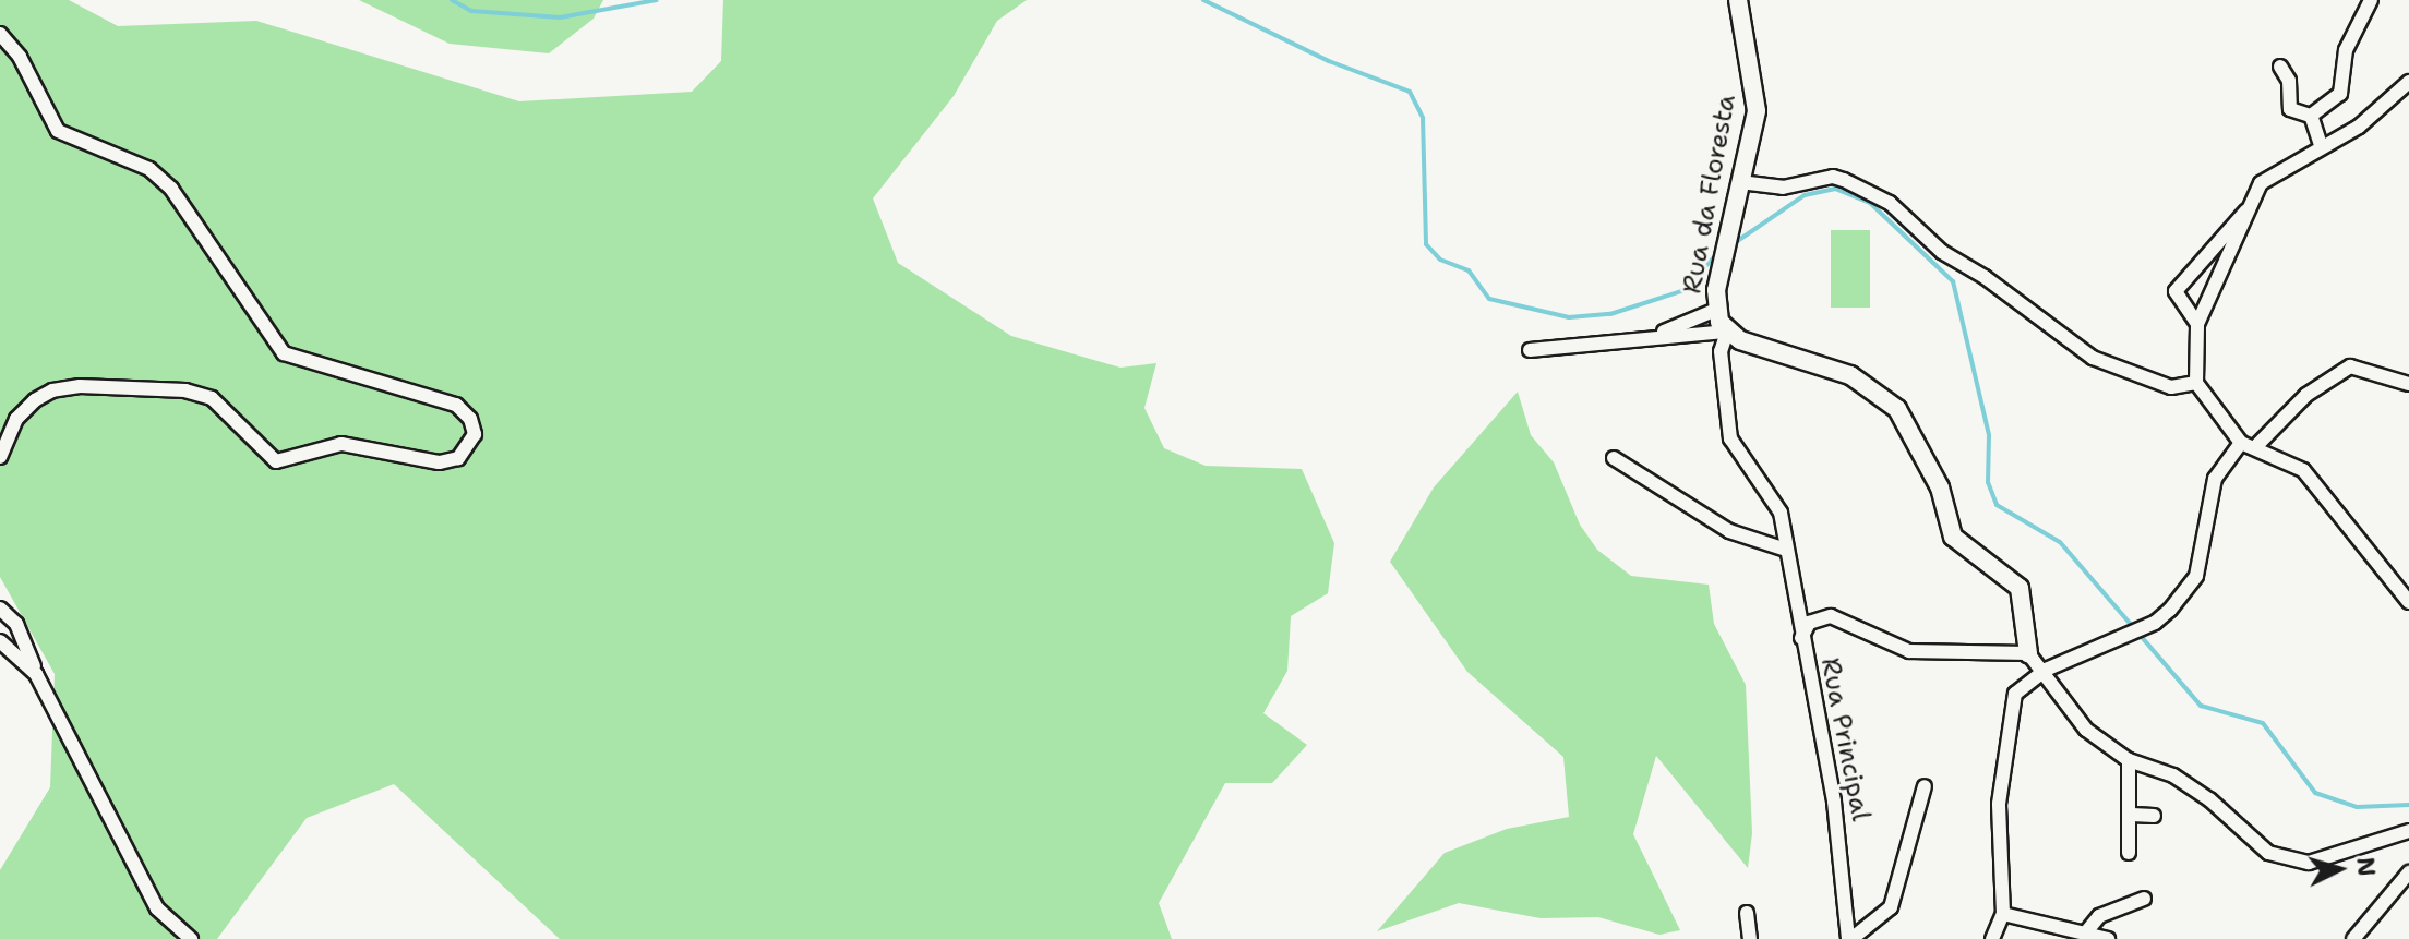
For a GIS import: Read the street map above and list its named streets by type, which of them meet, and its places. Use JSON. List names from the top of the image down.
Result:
{
  "streets": {
    "street": ["Rua da Floresta", "Rua Principal"]
  },
  "crossings": [
    ["Rua da Floresta", "Rua Principal"]
  ],
  "north": "right"
}
